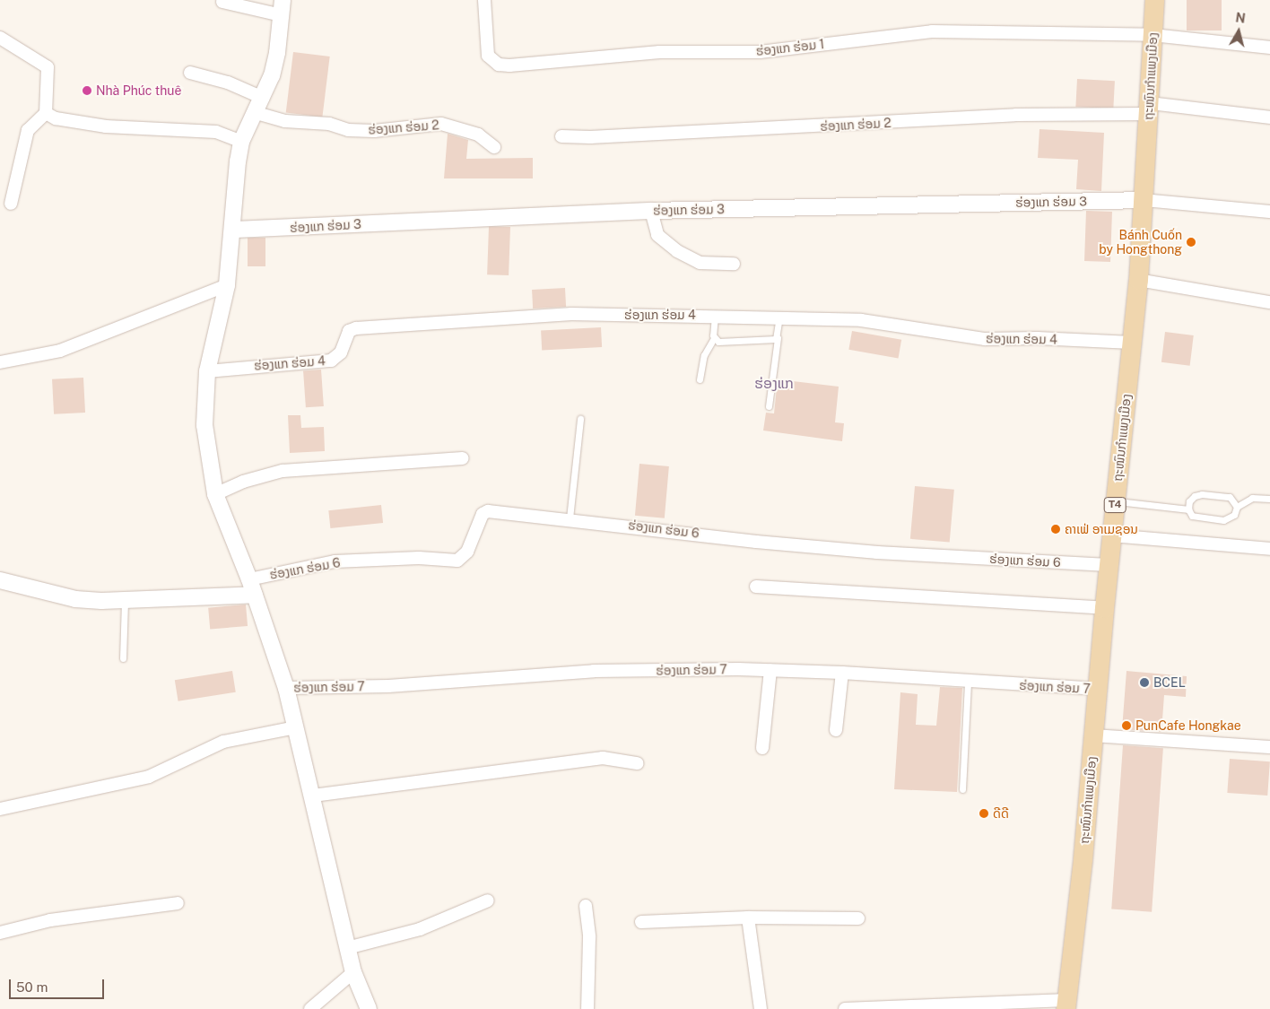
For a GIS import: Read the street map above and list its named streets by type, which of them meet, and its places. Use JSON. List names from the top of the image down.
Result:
{
  "streets": {
    "main road": ["ຖະໜົນກຳແພງເມືອງ", "T4"],
    "street": [
      "ຮ່ອງແກ ຮ່ອມ 1",
      "ຮ່ອງແກ ຮ່ອມ 2",
      "ຮ່ອງແກ ຮ່ອມ 3",
      "ຮ່ອງແກ ຮ່ອມ 4",
      "ຮ່ອງແກ ຮ່ອມ 6",
      "ຮ່ອງແກ ຮ່ອມ 7"
    ]
  },
  "crossings": [
    ["ຮ່ອງແກ ຮ່ອມ 1", "ຖະໜົນກຳແພງເມືອງ"],
    ["ຖະໜົນກຳແພງເມືອງ", "ຮ່ອງແກ ຮ່ອມ 2"],
    ["ຖະໜົນກຳແພງເມືອງ", "ຮ່ອງແກ ຮ່ອມ 3"],
    ["ຖະໜົນກຳແພງເມືອງ", "ຮ່ອງແກ ຮ່ອມ 4"],
    ["ຖະໜົນກຳແພງເມືອງ", "ຮ່ອງແກ ຮ່ອມ 6"],
    ["ຖະໜົນກຳແພງເມືອງ", "ຮ່ອງແກ ຮ່ອມ 7"]
  ],
  "districts": ["ຮ່ອງແກ"],
  "places": [
    "Nhà Phúc thuê",
    "Bánh Cuốn by Hongthong",
    "ຄາເຟ່ ອາເມຊອນ",
    "BCEL",
    "PunCafe Hongkae",
    "ດີດີ"
  ],
  "scale_bar": "50 m",
  "north": "top"
}
